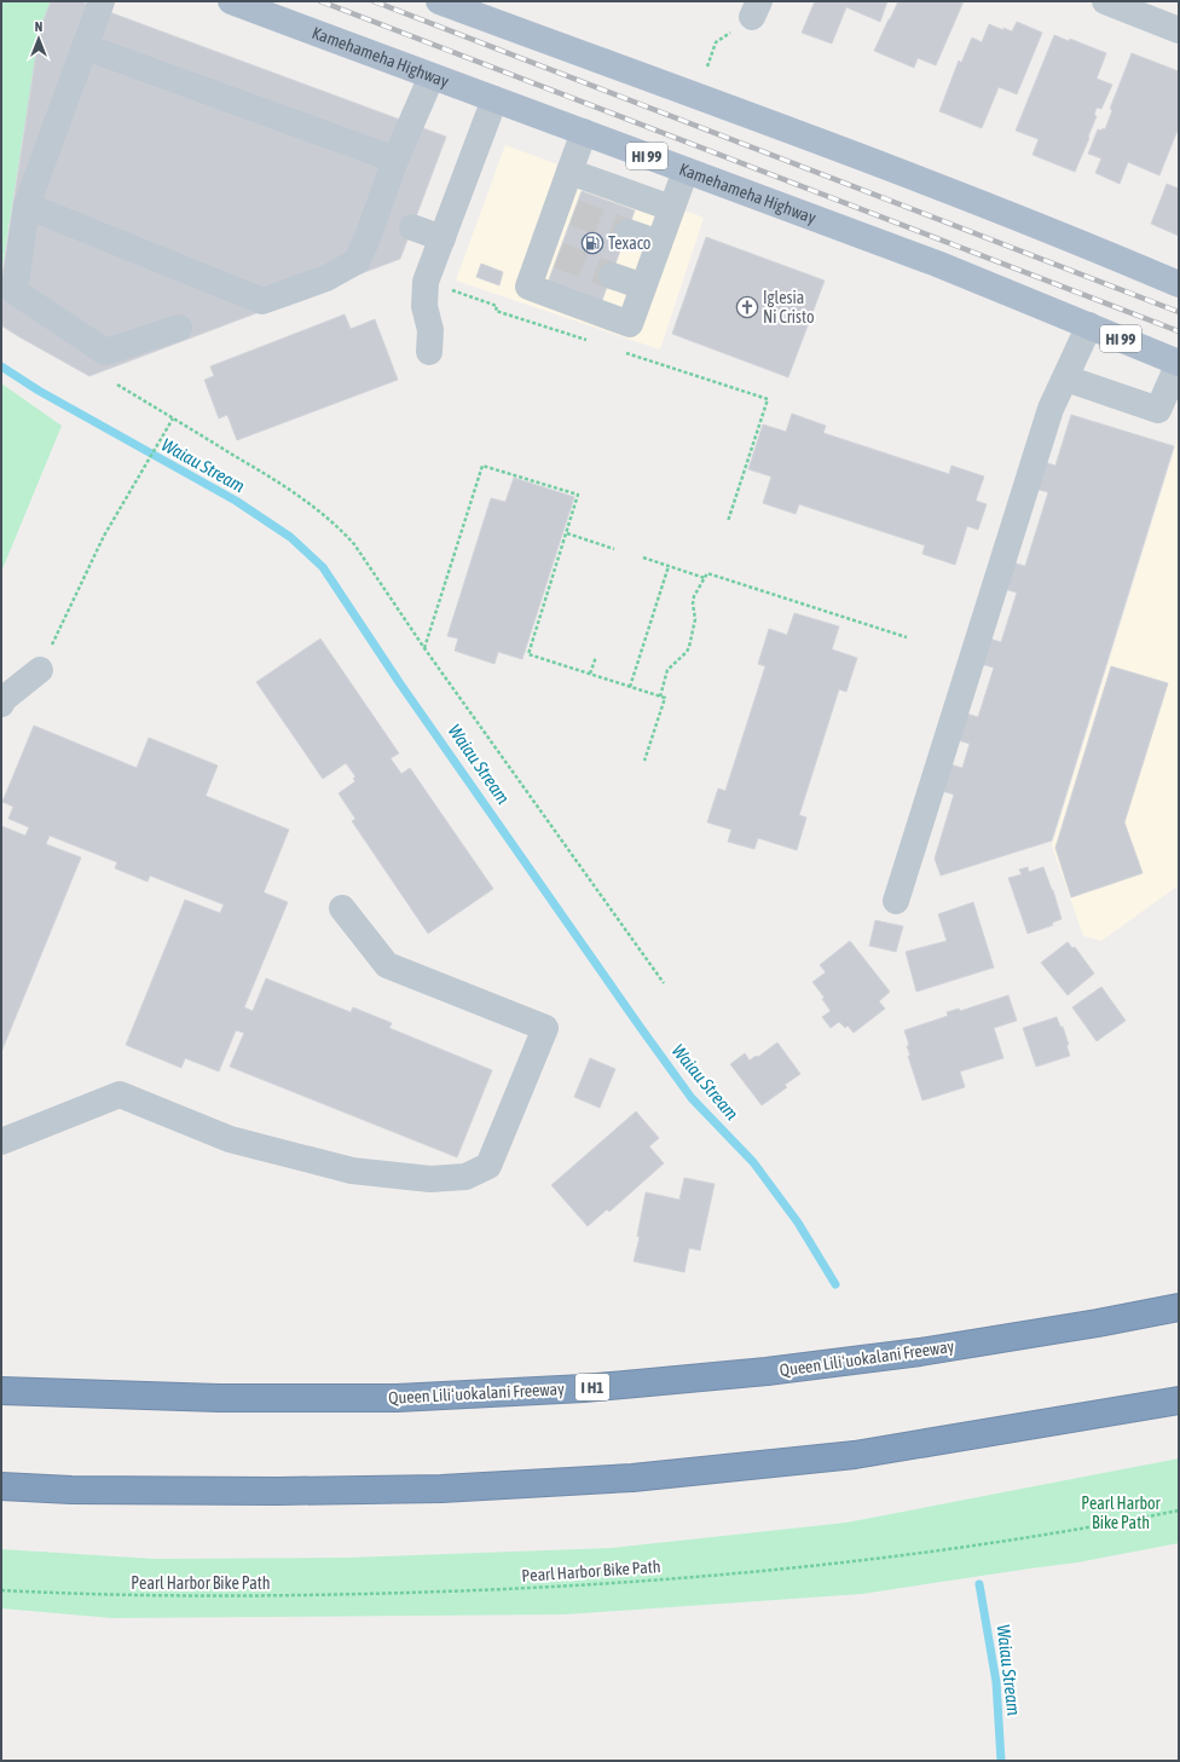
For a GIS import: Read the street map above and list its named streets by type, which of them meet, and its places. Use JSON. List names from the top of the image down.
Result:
{
  "streets": {
    "highway": ["Queen Liliʻuokalani Freeway", "I H1"],
    "main road": ["Kamehameha Highway", "HI 99"],
    "path": ["Pearl Harbor Bike Path"]
  },
  "water": ["Waiau Stream"],
  "parks": ["Pearl Harbor Bike Path"],
  "places": {
    "fuel station": ["Texaco"],
    "church": ["Iglesia Ni Cristo"]
  },
  "north": "top"
}
